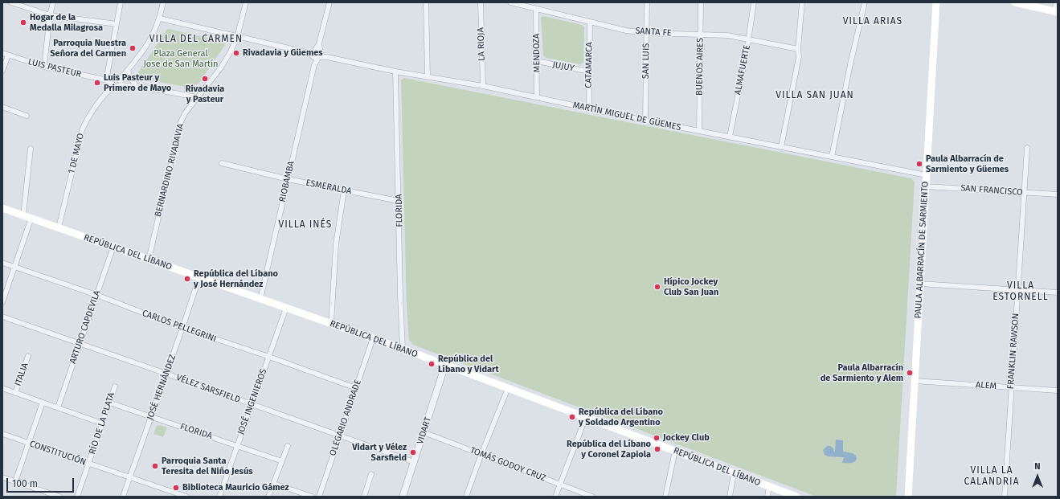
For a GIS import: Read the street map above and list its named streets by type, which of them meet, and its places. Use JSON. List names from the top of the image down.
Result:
{
  "streets": {
    "main road": ["PAULA ALBARRACÍN DE SARMIENTO", "REPÚBLICA DEL LÍBANO"],
    "street": [
      "SANTA FE",
      "LA RIOJA",
      "MENDOZA",
      "SAN LUIS",
      "CATAMARCA",
      "JUJUY",
      "BUENOS AIRES",
      "LUIS PASTEUR",
      "ALMAFUERTE",
      "MARTÍN MIGUEL DE GÜEMES",
      "1 DE MAYO",
      "BERNARDINO RIVADAVIA",
      "RIOBAMBA",
      "ESMERALDA",
      "SAN FRANCISCO",
      "FLORIDA",
      "CARLOS PELLEGRINI",
      "ARTURO CAPDEVILA",
      "FRANKLIN RAWSON",
      "ITALIA",
      "ALEM",
      "JOSÉ HERNÁNDEZ",
      "VÉLEZ SARSFIELD",
      "JOSÉ INGENIEROS",
      "OLEGARIO ANDRADE",
      "RÍO DE LA PLATA",
      "VIDART",
      "CONSTITUCIÓN",
      "TOMÁS GODOY CRUZ"
    ]
  },
  "crossings": [
    ["SANTA FE", "MENDOZA"],
    ["SANTA FE", "SAN LUIS"],
    ["SANTA FE", "CATAMARCA"],
    ["SANTA FE", "BUENOS AIRES"],
    ["SANTA FE", "ALMAFUERTE"],
    ["LA RIOJA", "MARTÍN MIGUEL DE GÜEMES"],
    ["MENDOZA", "JUJUY"],
    ["MENDOZA", "MARTÍN MIGUEL DE GÜEMES"],
    ["SAN LUIS", "MARTÍN MIGUEL DE GÜEMES"],
    ["CATAMARCA", "JUJUY"],
    ["CATAMARCA", "MARTÍN MIGUEL DE GÜEMES"],
    ["BUENOS AIRES", "MARTÍN MIGUEL DE GÜEMES"],
    ["LUIS PASTEUR", "1 DE MAYO"],
    ["LUIS PASTEUR", "BERNARDINO RIVADAVIA"],
    ["ALMAFUERTE", "MARTÍN MIGUEL DE GÜEMES"],
    ["MARTÍN MIGUEL DE GÜEMES", "1 DE MAYO"],
    ["MARTÍN MIGUEL DE GÜEMES", "BERNARDINO RIVADAVIA"],
    ["MARTÍN MIGUEL DE GÜEMES", "RIOBAMBA"],
    ["MARTÍN MIGUEL DE GÜEMES", "FLORIDA"],
    ["MARTÍN MIGUEL DE GÜEMES", "PAULA ALBARRACÍN DE SARMIENTO"],
    ["1 DE MAYO", "REPÚBLICA DEL LÍBANO"],
    ["BERNARDINO RIVADAVIA", "REPÚBLICA DEL LÍBANO"],
    ["RIOBAMBA", "ESMERALDA"],
    ["RIOBAMBA", "REPÚBLICA DEL LÍBANO"],
    ["ESMERALDA", "FLORIDA"],
    ["SAN FRANCISCO", "PAULA ALBARRACÍN DE SARMIENTO"],
    ["SAN FRANCISCO", "FRANKLIN RAWSON"],
    ["FLORIDA", "REPÚBLICA DEL LÍBANO"],
    ["FLORIDA", "JOSÉ HERNÁNDEZ"],
    ["FLORIDA", "JOSÉ INGENIEROS"],
    ["FLORIDA", "RÍO DE LA PLATA"],
    ["PAULA ALBARRACÍN DE SARMIENTO", "ALEM"],
    ["REPÚBLICA DEL LÍBANO", "ARTURO CAPDEVILA"],
    ["REPÚBLICA DEL LÍBANO", "JOSÉ HERNÁNDEZ"],
    ["REPÚBLICA DEL LÍBANO", "JOSÉ INGENIEROS"],
    ["REPÚBLICA DEL LÍBANO", "OLEGARIO ANDRADE"],
    ["REPÚBLICA DEL LÍBANO", "VIDART"],
    ["CARLOS PELLEGRINI", "ARTURO CAPDEVILA"],
    ["CARLOS PELLEGRINI", "JOSÉ HERNÁNDEZ"],
    ["CARLOS PELLEGRINI", "JOSÉ INGENIEROS"],
    ["CARLOS PELLEGRINI", "OLEGARIO ANDRADE"],
    ["ARTURO CAPDEVILA", "VÉLEZ SARSFIELD"],
    ["FRANKLIN RAWSON", "ALEM"],
    ["JOSÉ HERNÁNDEZ", "VÉLEZ SARSFIELD"],
    ["JOSÉ HERNÁNDEZ", "CONSTITUCIÓN"],
    ["VÉLEZ SARSFIELD", "JOSÉ INGENIEROS"],
    ["VÉLEZ SARSFIELD", "OLEGARIO ANDRADE"],
    ["VÉLEZ SARSFIELD", "VIDART"],
    ["RÍO DE LA PLATA", "CONSTITUCIÓN"],
    ["VIDART", "TOMÁS GODOY CRUZ"]
  ],
  "districts": [
    "VILLA ARIAS",
    "VILLA DEL CARMEN",
    "VILLA SAN JUAN",
    "VILLA INÉS",
    "VILLA ESTORNELL",
    "VILLA LA CALANDRIA"
  ],
  "parks": ["Plaza General Jose de San Martín"],
  "places": [
    "Hogar de la Medalla Milagrosa",
    "Parroquia Nuestra Señora del Carmen",
    "Rivadavia y Güemes",
    "Rivadavia y Pasteur",
    "Luis Pasteur y Primero de Mayo",
    "Paula Albarracín de Sarmiento y Güemes",
    "República del Líbano y José Hernández",
    "Hípico Jockey Club San Juan",
    "República del Líbano y Vidart",
    "Paula Albarracín de Sarmiento y Alem",
    "República del Líbano y Soldado Argentino",
    "Jockey Club",
    "República del Líbano y Coronel Zapiola",
    "Vidart y Vélez Sarsfield",
    "Parroquia Santa Teresita del Niño Jesús",
    "Biblioteca Mauricio Gámez"
  ],
  "scale_bar": "100 m",
  "north": "top"
}
